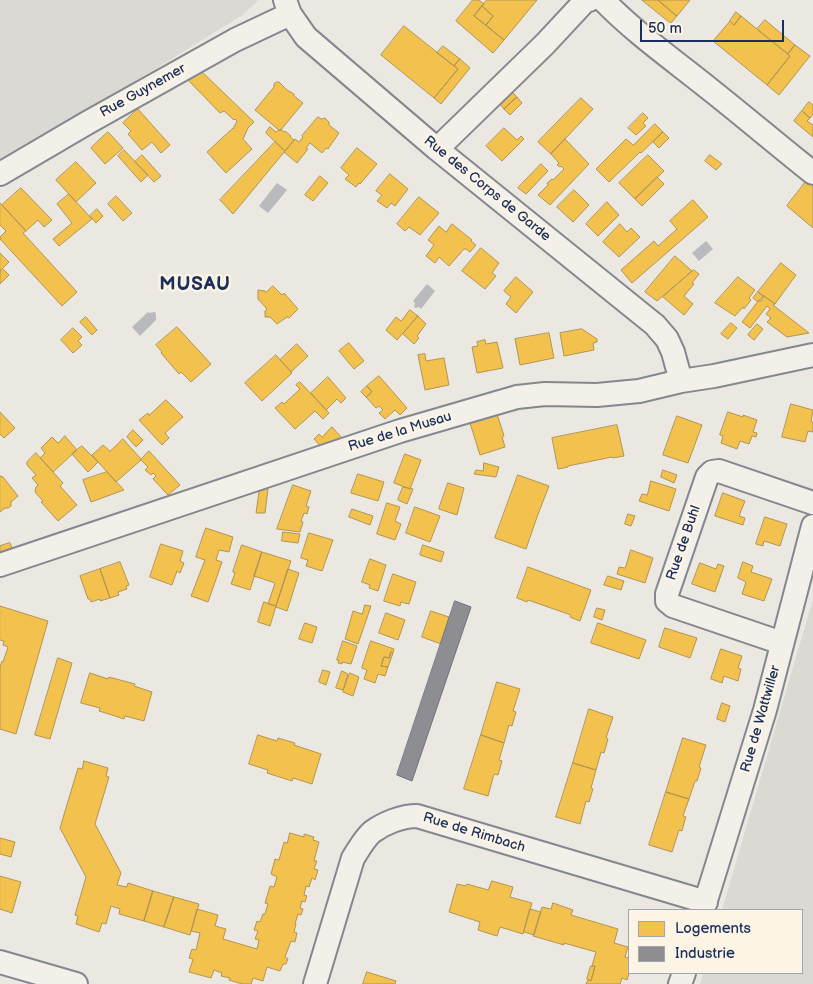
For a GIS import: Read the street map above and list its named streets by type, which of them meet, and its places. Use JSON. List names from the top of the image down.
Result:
{
  "streets": {
    "street": [
      "Rue Guynemer",
      "Rue des Corps de Garde",
      "Rue de la Musau",
      "Rue de Buhl",
      "Rue de Wattwiller",
      "Rue de Rimbach"
    ]
  },
  "crossings": [
    ["Rue Guynemer", "Rue des Corps de Garde"],
    ["Rue des Corps de Garde", "Rue de la Musau"],
    ["Rue de Buhl", "Rue de Wattwiller"],
    ["Rue de Wattwiller", "Rue de Rimbach"]
  ],
  "districts": ["MUSAU"],
  "legend": ["Logements", "Industrie"],
  "scale_bar": "50 m"
}
